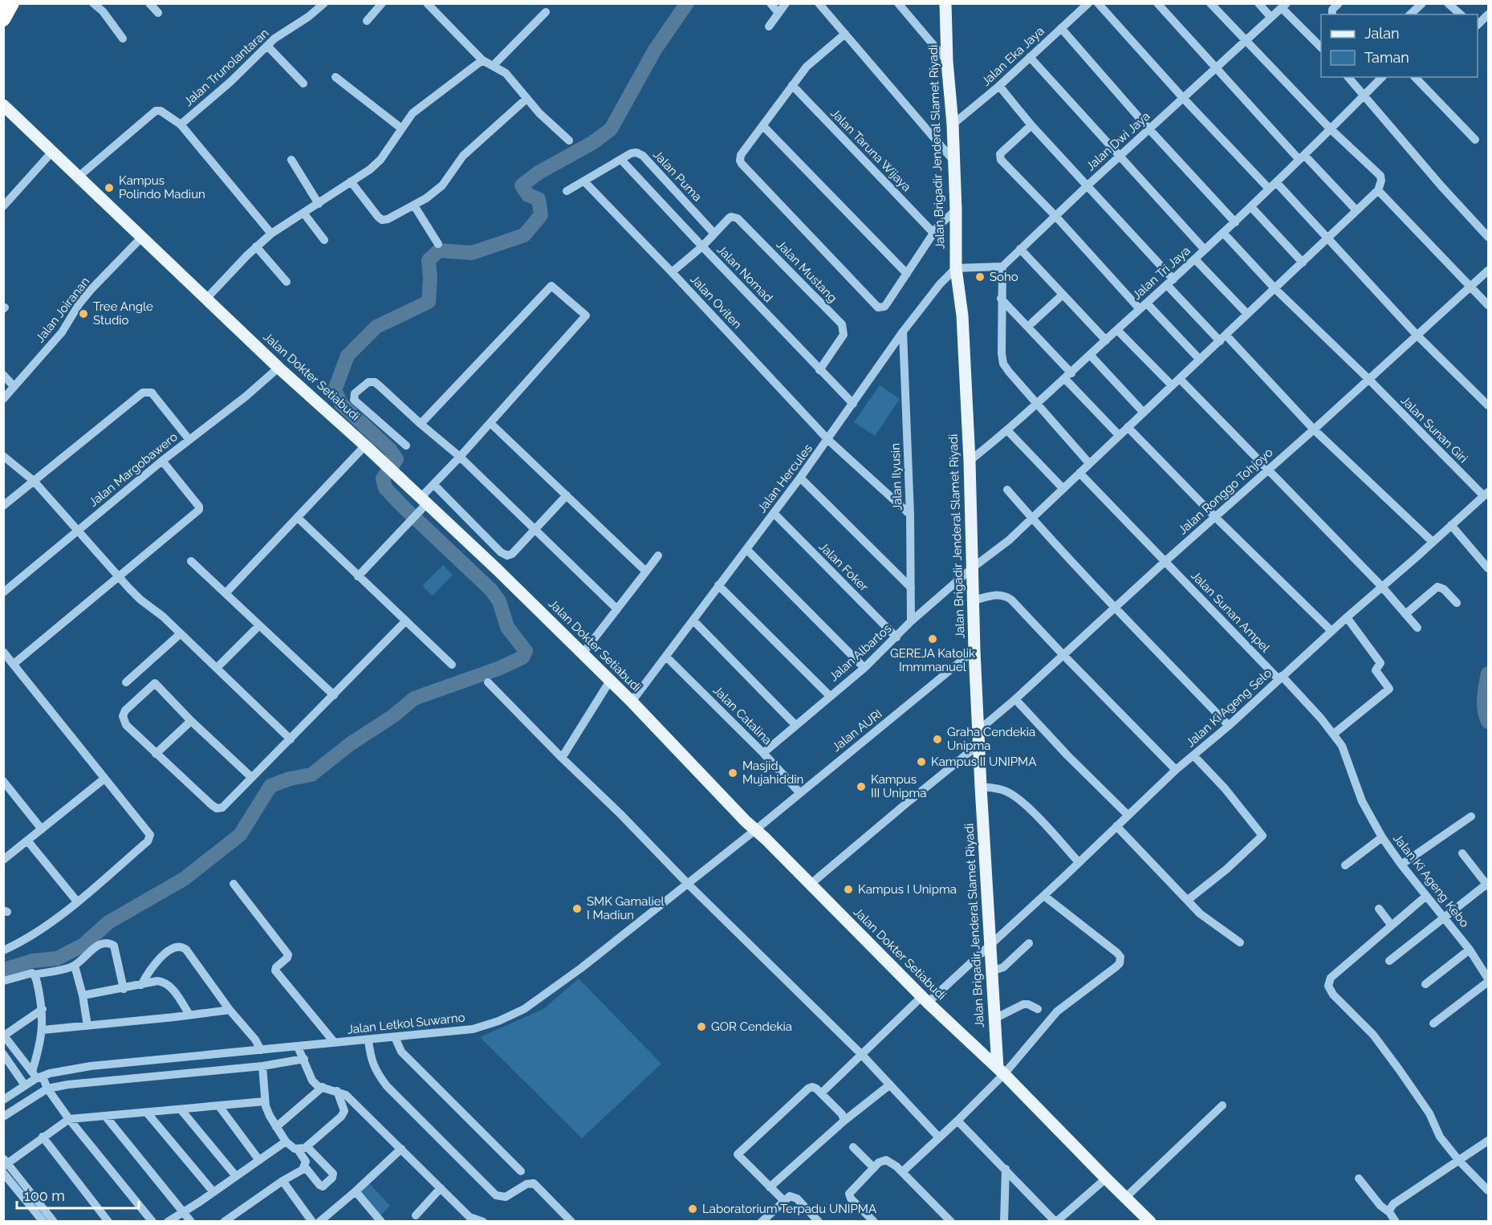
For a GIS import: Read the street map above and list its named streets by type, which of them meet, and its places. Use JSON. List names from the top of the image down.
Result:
{
  "streets": {
    "main road": ["Jalan Brigadir Jenderal Slamet Riyadi", "Jalan Dokter Setiabudi"],
    "street": [
      "Jalan Eka Jaya",
      "Jalan Trunolantaran",
      "Jalan Dwi Jaya",
      "Jalan Taruna Wijaya",
      "Jalan Puma",
      "Jalan Mustang",
      "Jalan Tri Jaya",
      "Jalan Nomad",
      "Jalan Oviten",
      "Jalan Joiranan",
      "Jalan Sunan Giri",
      "Jalan Margobawero",
      "Jalan Ilyusin",
      "Jalan Hercules",
      "Jalan Ronggo Tohjoyo",
      "Jalan Foker",
      "Jalan Sunan Ampel",
      "Jalan Albartos",
      "Jalan Ki Ageng Selo",
      "Jalan Catalina",
      "Jalan AURI",
      "Jalan Ki Ageng Kebo",
      "Jalan Letkol Suwarno"
    ]
  },
  "crossings": [
    ["Jalan Eka Jaya", "Jalan Brigadir Jenderal Slamet Riyadi"],
    ["Jalan Brigadir Jenderal Slamet Riyadi", "Jalan Tri Jaya"],
    ["Jalan Brigadir Jenderal Slamet Riyadi", "Jalan Dokter Setiabudi"],
    ["Jalan Brigadir Jenderal Slamet Riyadi", "Jalan Hercules"],
    ["Jalan Brigadir Jenderal Slamet Riyadi", "Jalan Ronggo Tohjoyo"],
    ["Jalan Brigadir Jenderal Slamet Riyadi", "Jalan Albartos"],
    ["Jalan Brigadir Jenderal Slamet Riyadi", "Jalan Ki Ageng Selo"],
    ["Jalan Brigadir Jenderal Slamet Riyadi", "Jalan AURI"],
    ["Jalan Puma", "Jalan Mustang"],
    ["Jalan Puma", "Jalan Nomad"],
    ["Jalan Puma", "Jalan Oviten"],
    ["Jalan Mustang", "Jalan Nomad"],
    ["Jalan Tri Jaya", "Jalan Sunan Giri"],
    ["Jalan Nomad", "Jalan Hercules"],
    ["Jalan Oviten", "Jalan Ilyusin"],
    ["Jalan Oviten", "Jalan Hercules"],
    ["Jalan Joiranan", "Jalan Dokter Setiabudi"],
    ["Jalan Dokter Setiabudi", "Jalan Margobawero"],
    ["Jalan Dokter Setiabudi", "Jalan Hercules"],
    ["Jalan Dokter Setiabudi", "Jalan Ki Ageng Selo"],
    ["Jalan Dokter Setiabudi", "Jalan AURI"],
    ["Jalan Dokter Setiabudi", "Jalan Letkol Suwarno"],
    ["Jalan Sunan Giri", "Jalan Ronggo Tohjoyo"],
    ["Jalan Sunan Giri", "Jalan Albartos"],
    ["Jalan Sunan Giri", "Jalan Ki Ageng Selo"],
    ["Jalan Ilyusin", "Jalan Hercules"],
    ["Jalan Ilyusin", "Jalan Albartos"],
    ["Jalan Hercules", "Jalan Foker"],
    ["Jalan Hercules", "Jalan Catalina"],
    ["Jalan Ronggo Tohjoyo", "Jalan Sunan Ampel"],
    ["Jalan Foker", "Jalan Albartos"],
    ["Jalan Sunan Ampel", "Jalan Albartos"],
    ["Jalan Sunan Ampel", "Jalan Ki Ageng Selo"],
    ["Jalan Sunan Ampel", "Jalan Ki Ageng Kebo"],
    ["Jalan Albartos", "Jalan Catalina"],
    ["Jalan Ki Ageng Selo", "Jalan Ki Ageng Kebo"],
    ["Jalan Catalina", "Jalan AURI"],
    ["Jalan AURI", "Jalan Letkol Suwarno"]
  ],
  "places": [
    "Kampus Polindo Madiun",
    "Soho",
    "Tree Angle Studio",
    "GEREJA Katolik Immmanuel",
    "Graha Cendekia Unipma",
    "Kampus II UNIPMA",
    "Masjid Mujahiddin",
    "Kampus III Unipma",
    "Kampus I Unipma",
    "SMK Gamaliel I Madiun",
    "GOR Cendekia",
    "Laboratorium Terpadu UNIPMA"
  ],
  "legend": ["Jalan", "Taman"],
  "scale_bar": "100 m"
}
